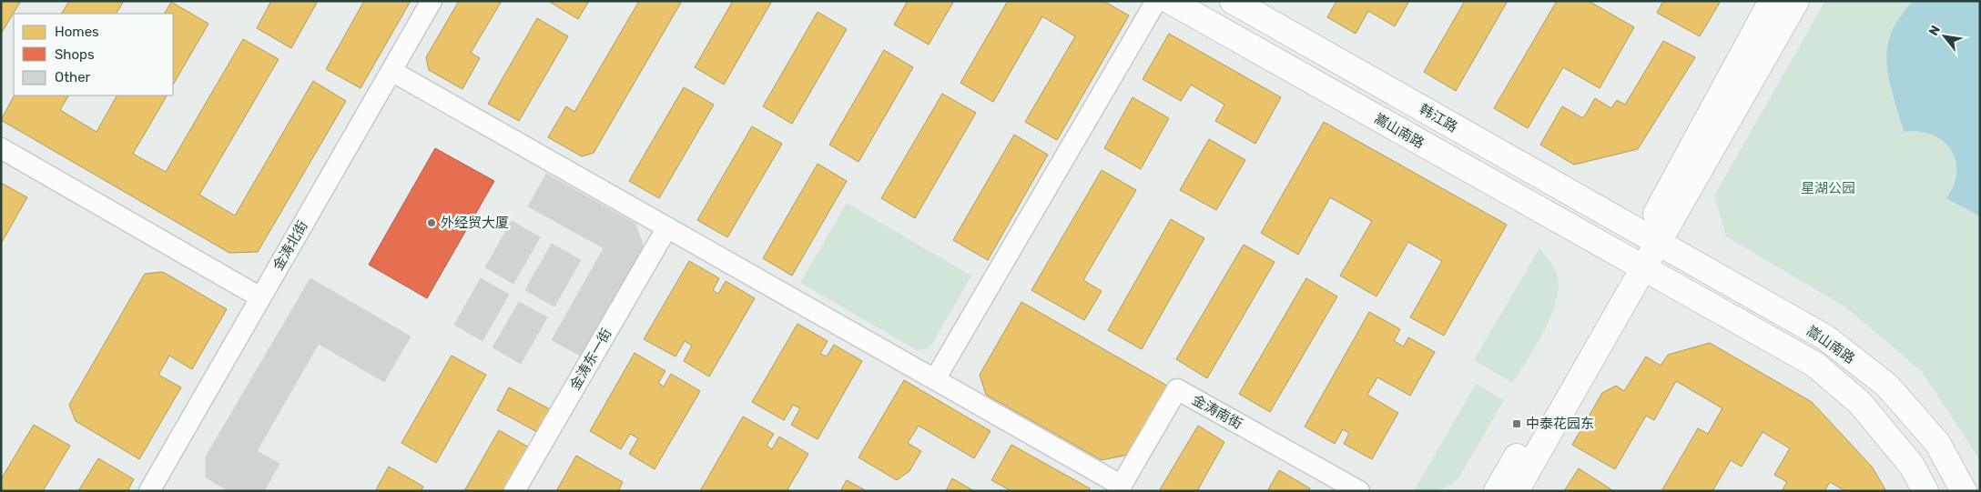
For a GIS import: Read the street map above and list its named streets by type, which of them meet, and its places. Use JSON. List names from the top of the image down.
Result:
{
  "streets": {
    "street": [
      "韩江路",
      "嵩山南路",
      "金涛北街",
      "金涛东一街",
      "金涛南街"
    ]
  },
  "crossings": [
    ["韩江路", "嵩山南路"]
  ],
  "parks": ["星湖公园"],
  "places": {
    "other": ["外经贸大厦"],
    "transit": ["中泰花园东"]
  },
  "legend": ["Homes", "Shops", "Other"],
  "north": "top left"
}
